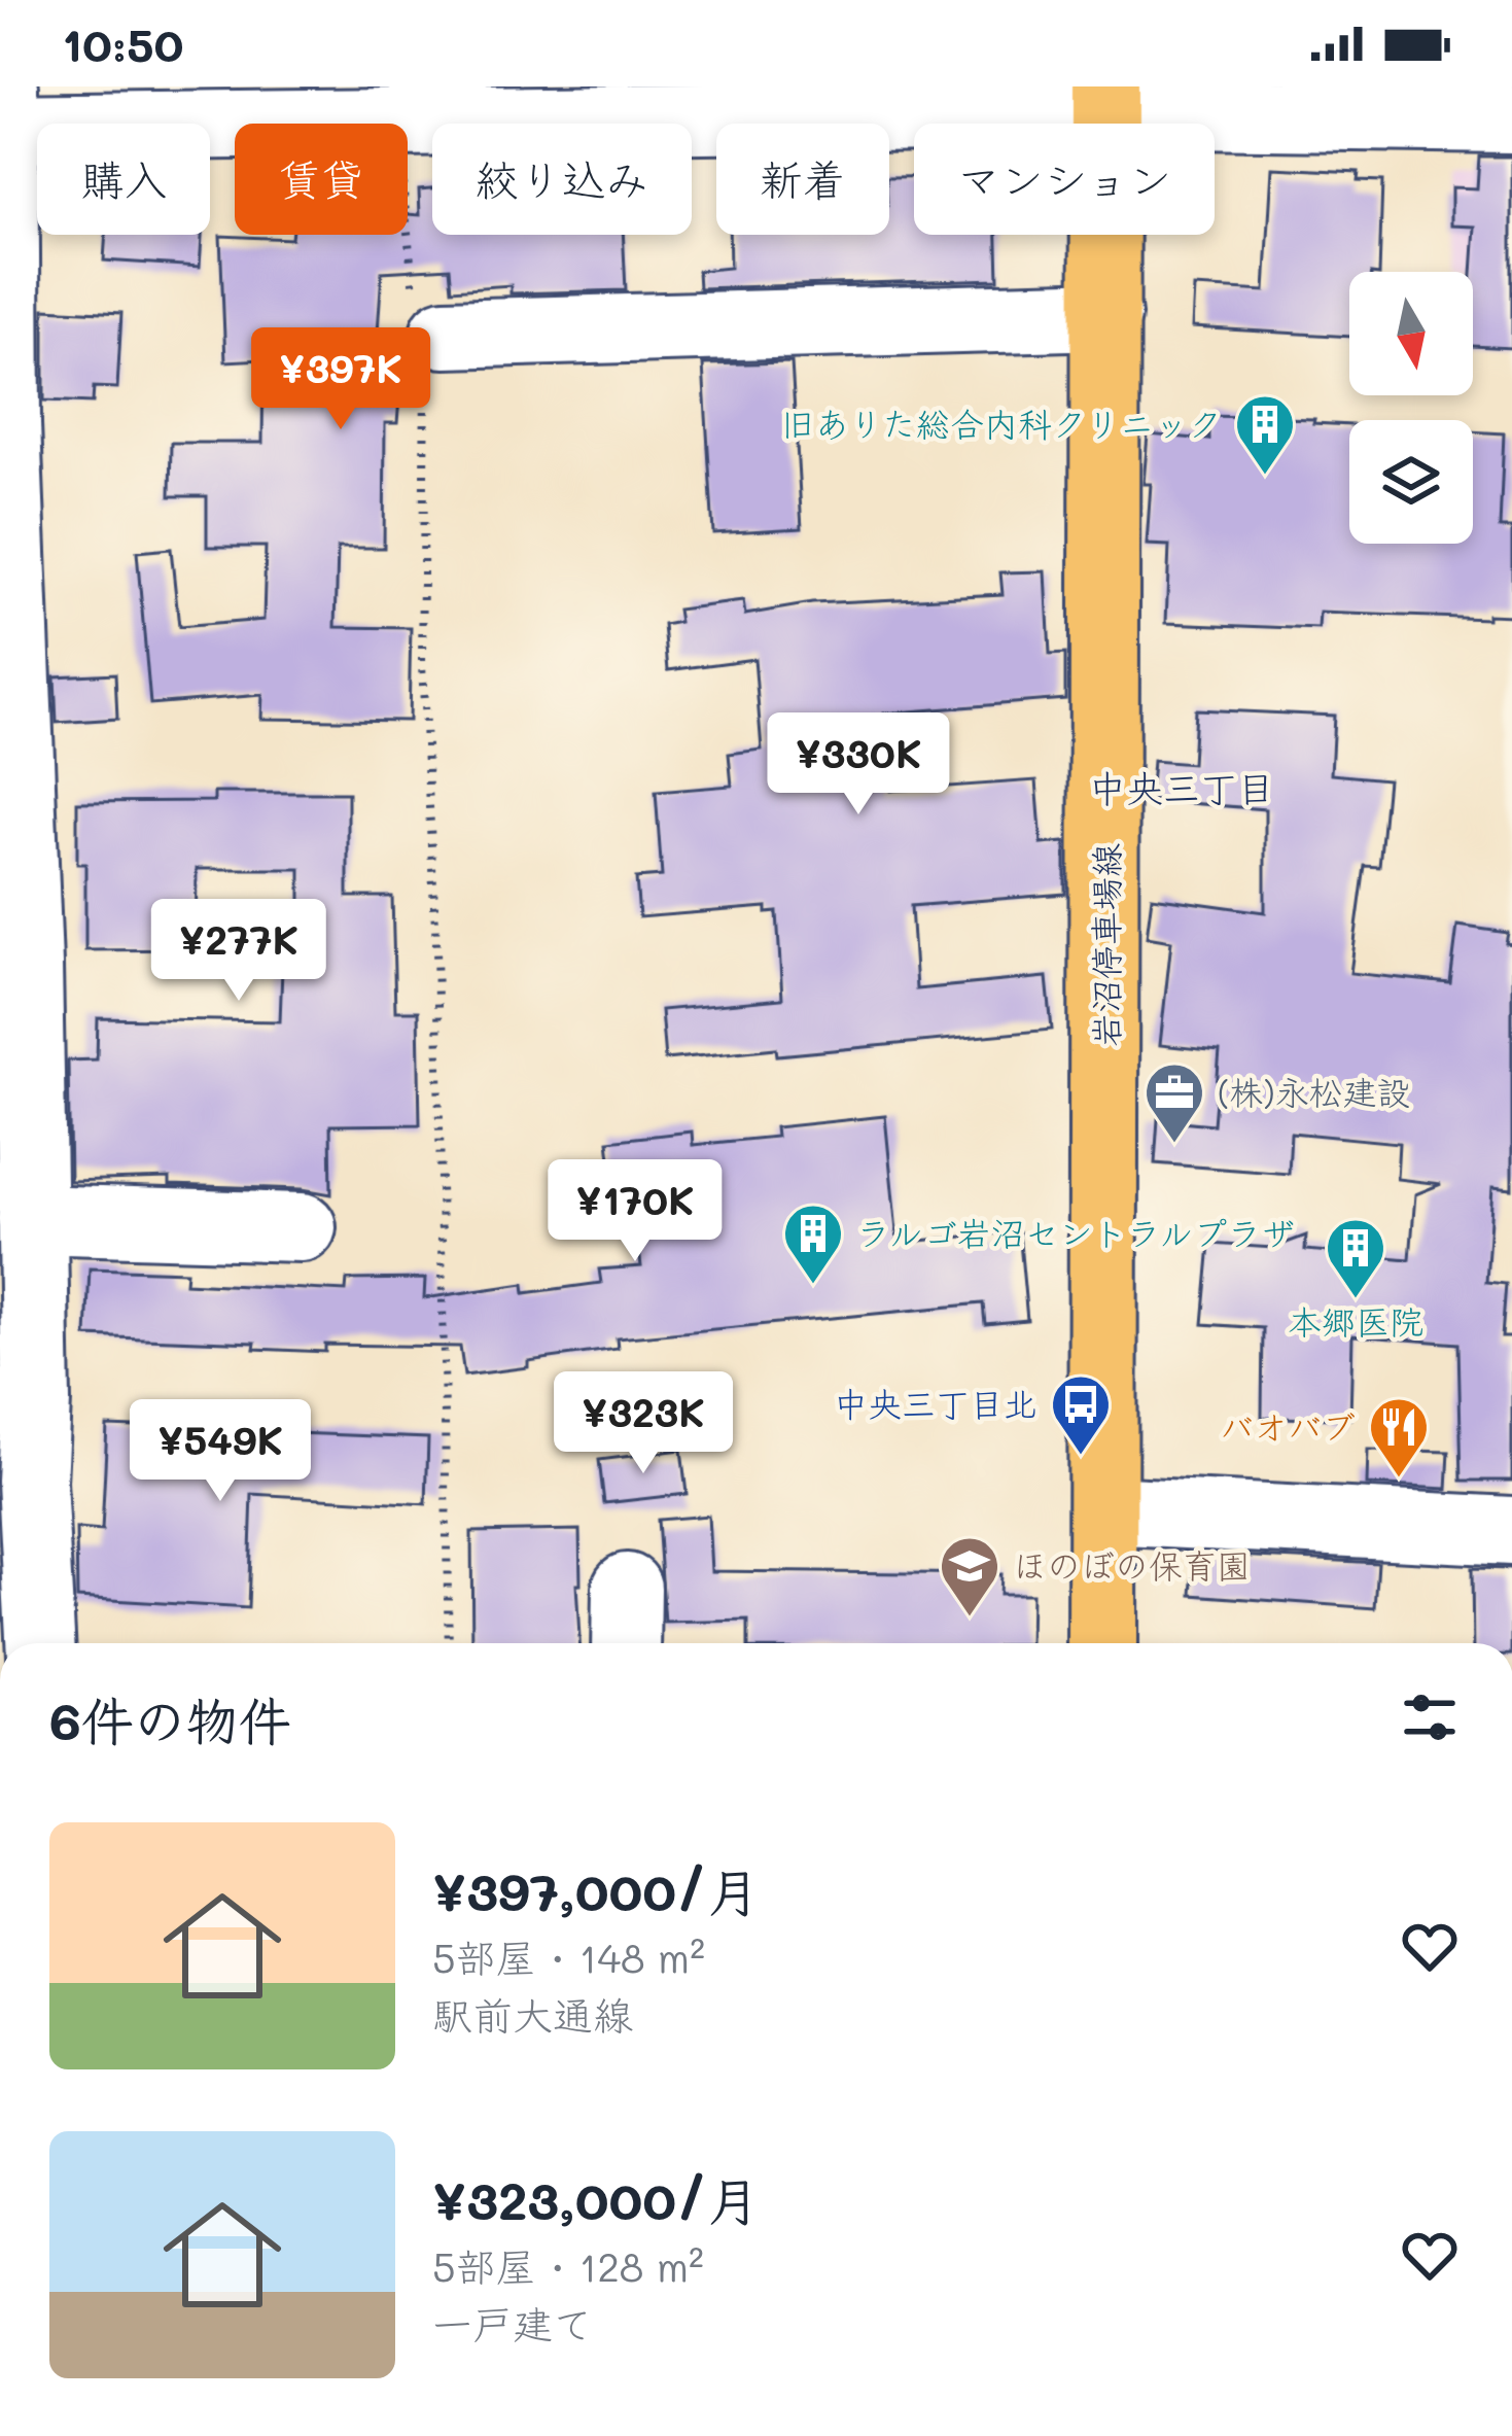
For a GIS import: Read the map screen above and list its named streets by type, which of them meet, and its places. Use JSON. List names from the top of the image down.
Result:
{
  "streets": {
    "main road": ["岩沼停車場線"]
  },
  "districts": ["中央三丁目"],
  "places": {
    "building": ["旧ありた総合内科クリニック", "ラルゴ岩沼セントラルプラザ", "本郷医院"],
    "office": ["(株)永松建設"],
    "bus stop": ["中央三丁目北"],
    "restaurant": ["バオバブ"],
    "school or university": ["ほのぼの保育園"]
  },
  "north": "bottom",
  "page": {
    "status": "10:50",
    "chip": [
      "購入",
      "賃貸",
      "絞り込み",
      "新着",
      "マンション"
    ],
    "price": [
      "¥397K",
      "¥330K",
      "¥277K",
      "¥170K",
      "¥323K",
      "¥549K"
    ],
    "heading": "6件の物件",
    "list": [
      {
        "name": "¥397,000/月",
        "note": "5部屋 · 148 m² · 駅前大通線"
      },
      {
        "name": "¥323,000/月",
        "note": "5部屋 · 128 m² · 一戸建て"
      }
    ]
  }
}
